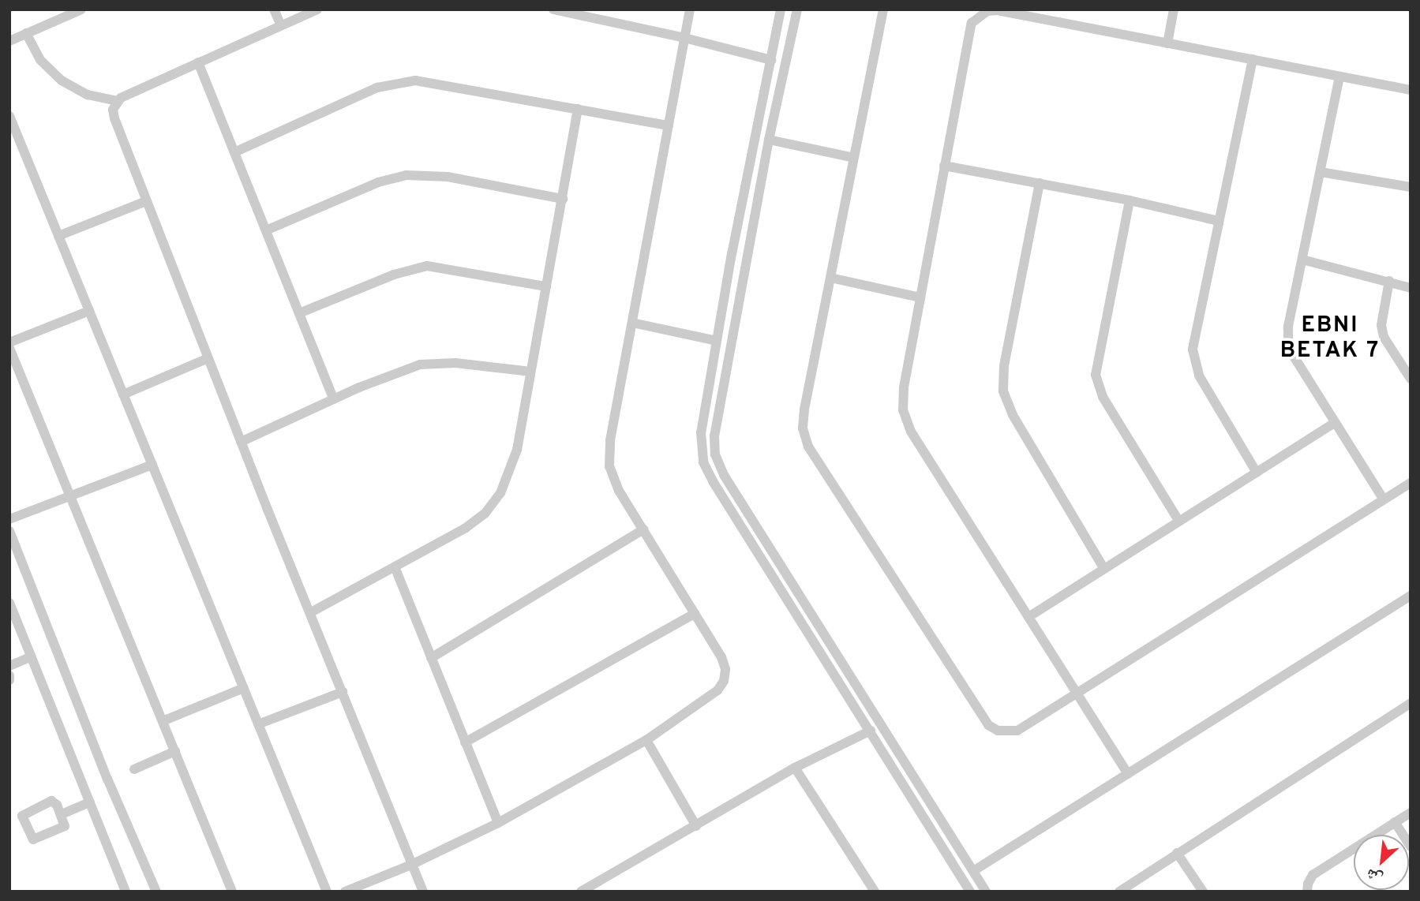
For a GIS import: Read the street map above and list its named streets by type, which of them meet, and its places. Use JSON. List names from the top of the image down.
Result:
{
  "districts": ["EBNI BETAK 7"],
  "north": "bottom left"
}
